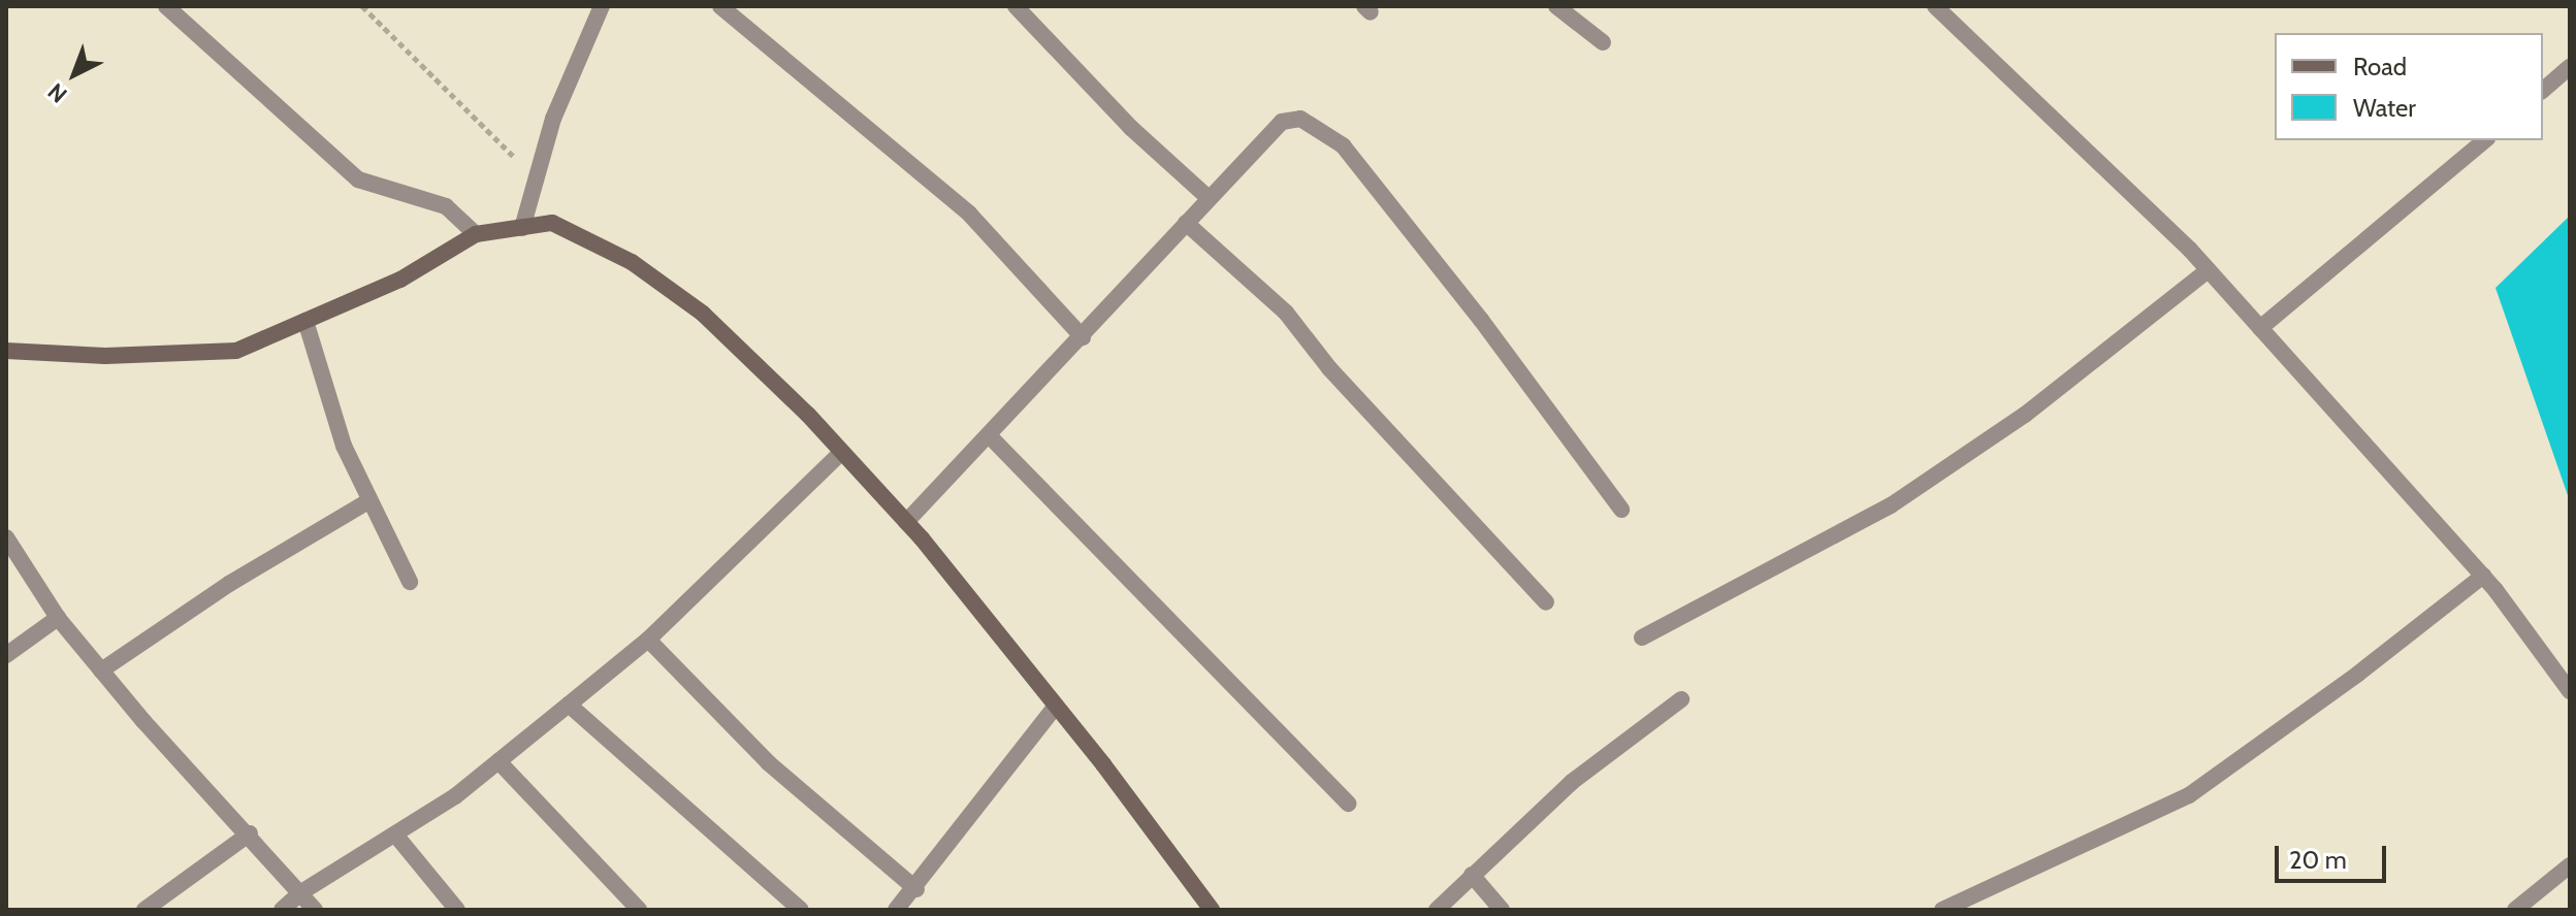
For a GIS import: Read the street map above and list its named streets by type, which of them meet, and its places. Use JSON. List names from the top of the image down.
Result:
{
  "legend": ["Road", "Water"],
  "scale_bar": "20 m",
  "north": "bottom left"
}
